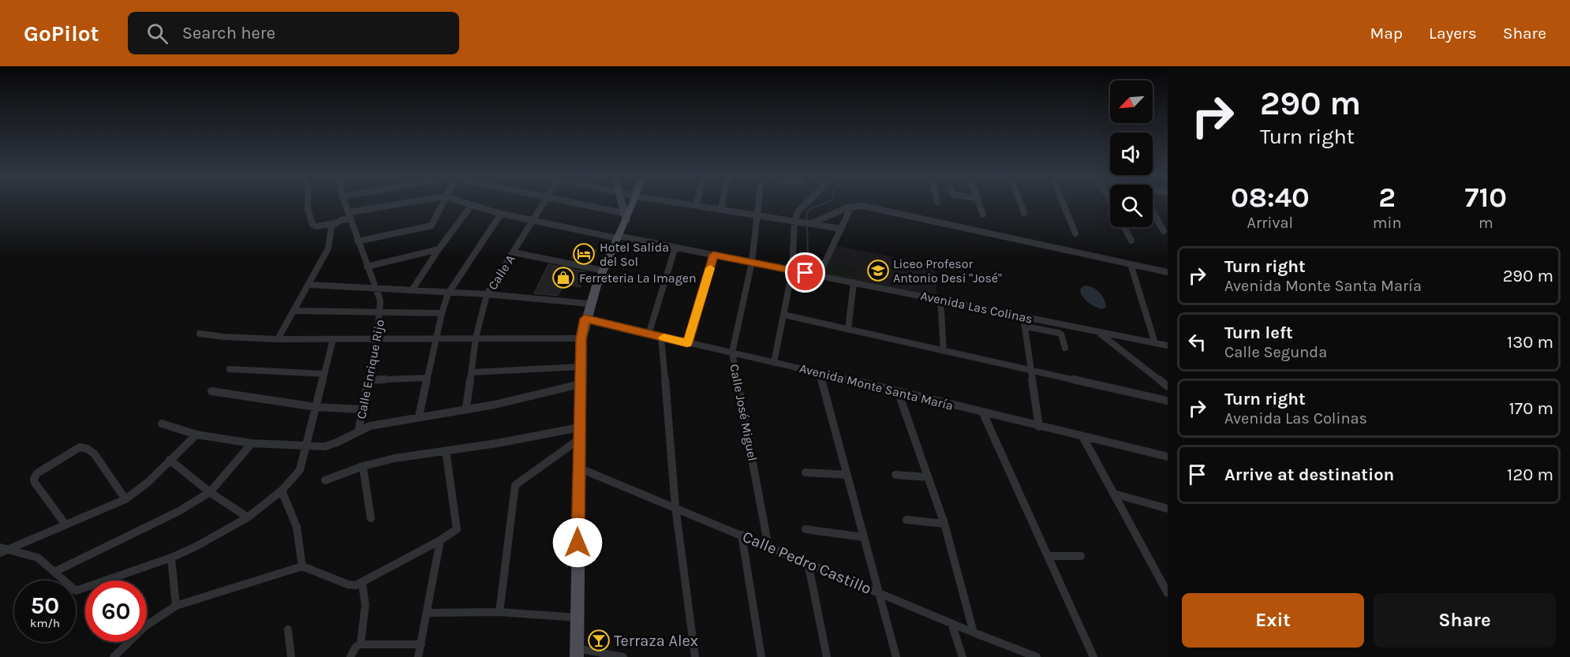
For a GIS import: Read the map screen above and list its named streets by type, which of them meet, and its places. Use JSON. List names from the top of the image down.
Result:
{
  "streets": {
    "street": [
      "Calle A",
      "Avenida Las Colinas",
      "Calle Enrique Rijo",
      "Avenida Monte Santa María",
      "Calle José Miguel",
      "Calle Pedro Castillo"
    ]
  },
  "crossings": [
    ["Calle A", "Avenida Las Colinas"],
    ["Avenida Las Colinas", "Calle José Miguel"],
    ["Avenida Monte Santa María", "Calle José Miguel"],
    ["Calle José Miguel", "Calle Pedro Castillo"]
  ],
  "places": {
    "hotel": ["Hotel Salida del Sol"],
    "school or university": ["Liceo Profesor Antonio Desi \"José\""],
    "shop": ["Ferreteria La Imagen"],
    "bar": ["Terraza Alex"]
  },
  "north": "bottom left",
  "page": {
    "header": "GoPilot",
    "search": "Search here",
    "nav": ["Map", "Layers", "Share"],
    "turn": ["290 m", "Turn right"],
    "eta": [
      "08:40",
      "Arrival",
      "2",
      "min",
      "710",
      "m"
    ],
    "list": [
      {
        "name": "Turn right",
        "note": "Avenida Monte Santa María",
        "value": "290 m"
      },
      {
        "name": "Turn left",
        "note": "Calle Segunda",
        "value": "130 m"
      },
      {
        "name": "Turn right",
        "note": "Avenida Las Colinas",
        "value": "170 m"
      },
      {
        "name": "Arrive at destination",
        "value": "120 m"
      }
    ],
    "speed": "50 km/h",
    "limit": "60",
    "buttons": ["Exit", "Share"]
  }
}
